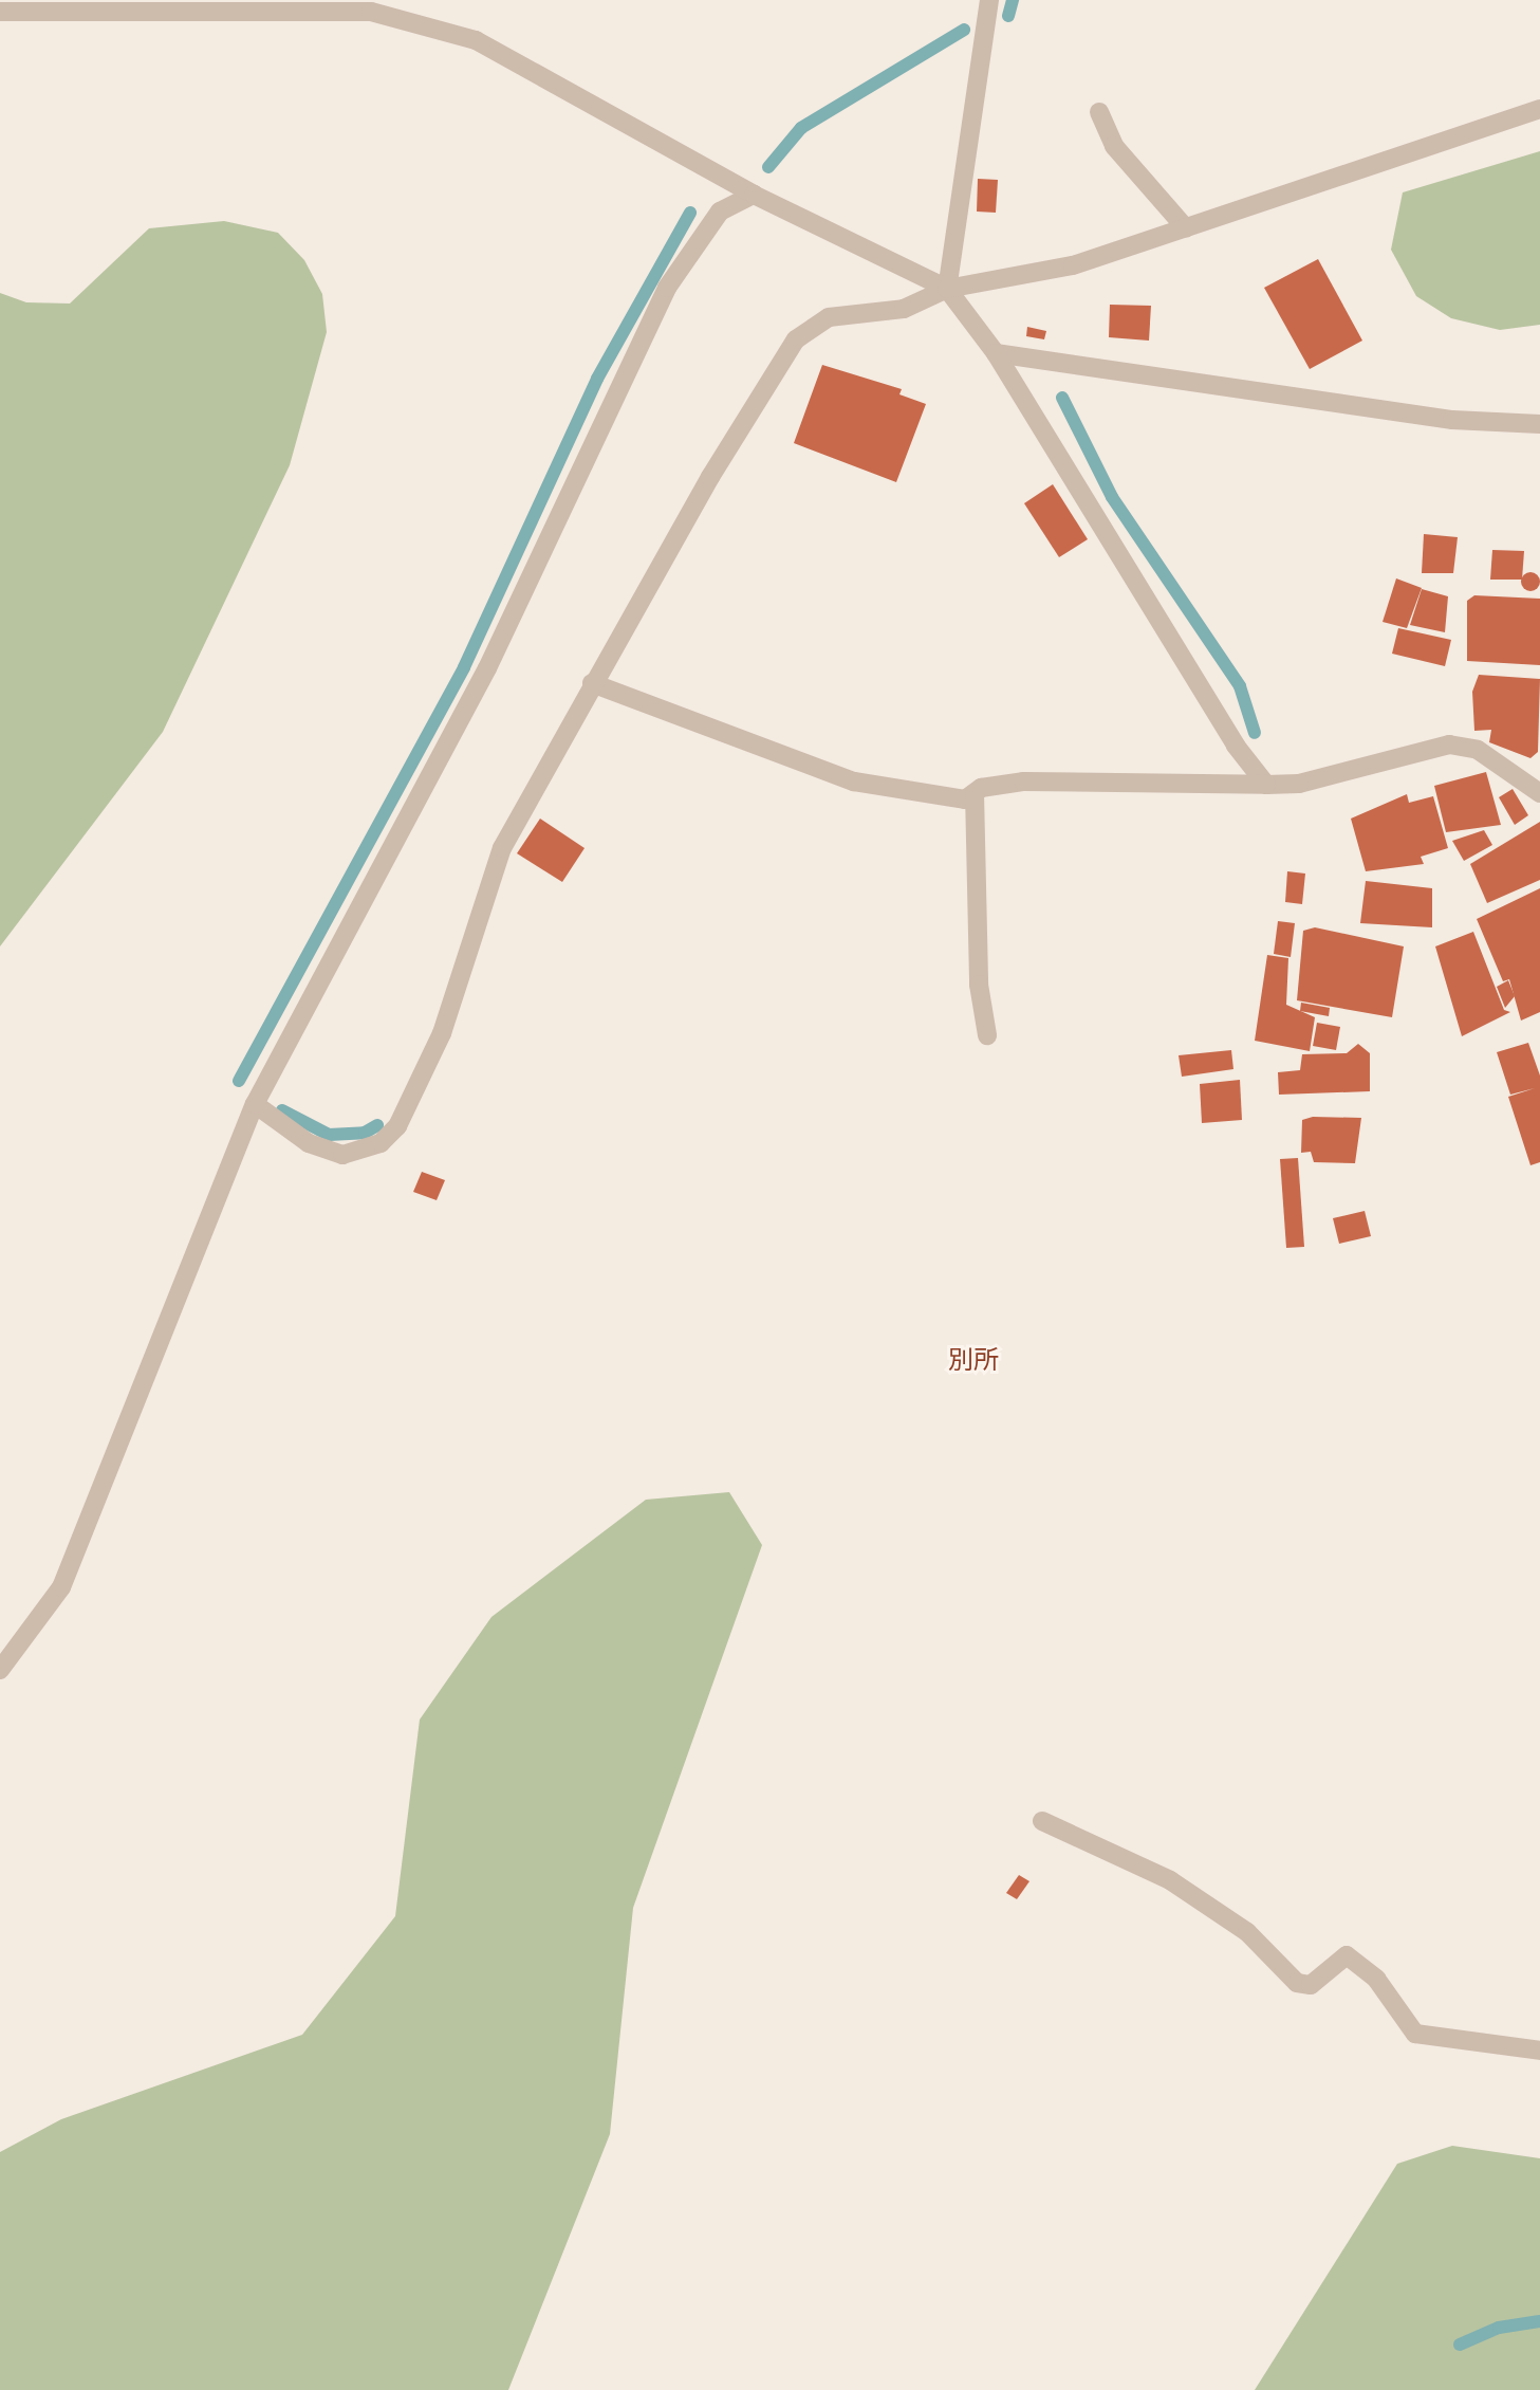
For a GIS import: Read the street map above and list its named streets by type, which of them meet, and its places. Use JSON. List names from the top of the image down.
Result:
{
  "districts": ["別所"]
}
